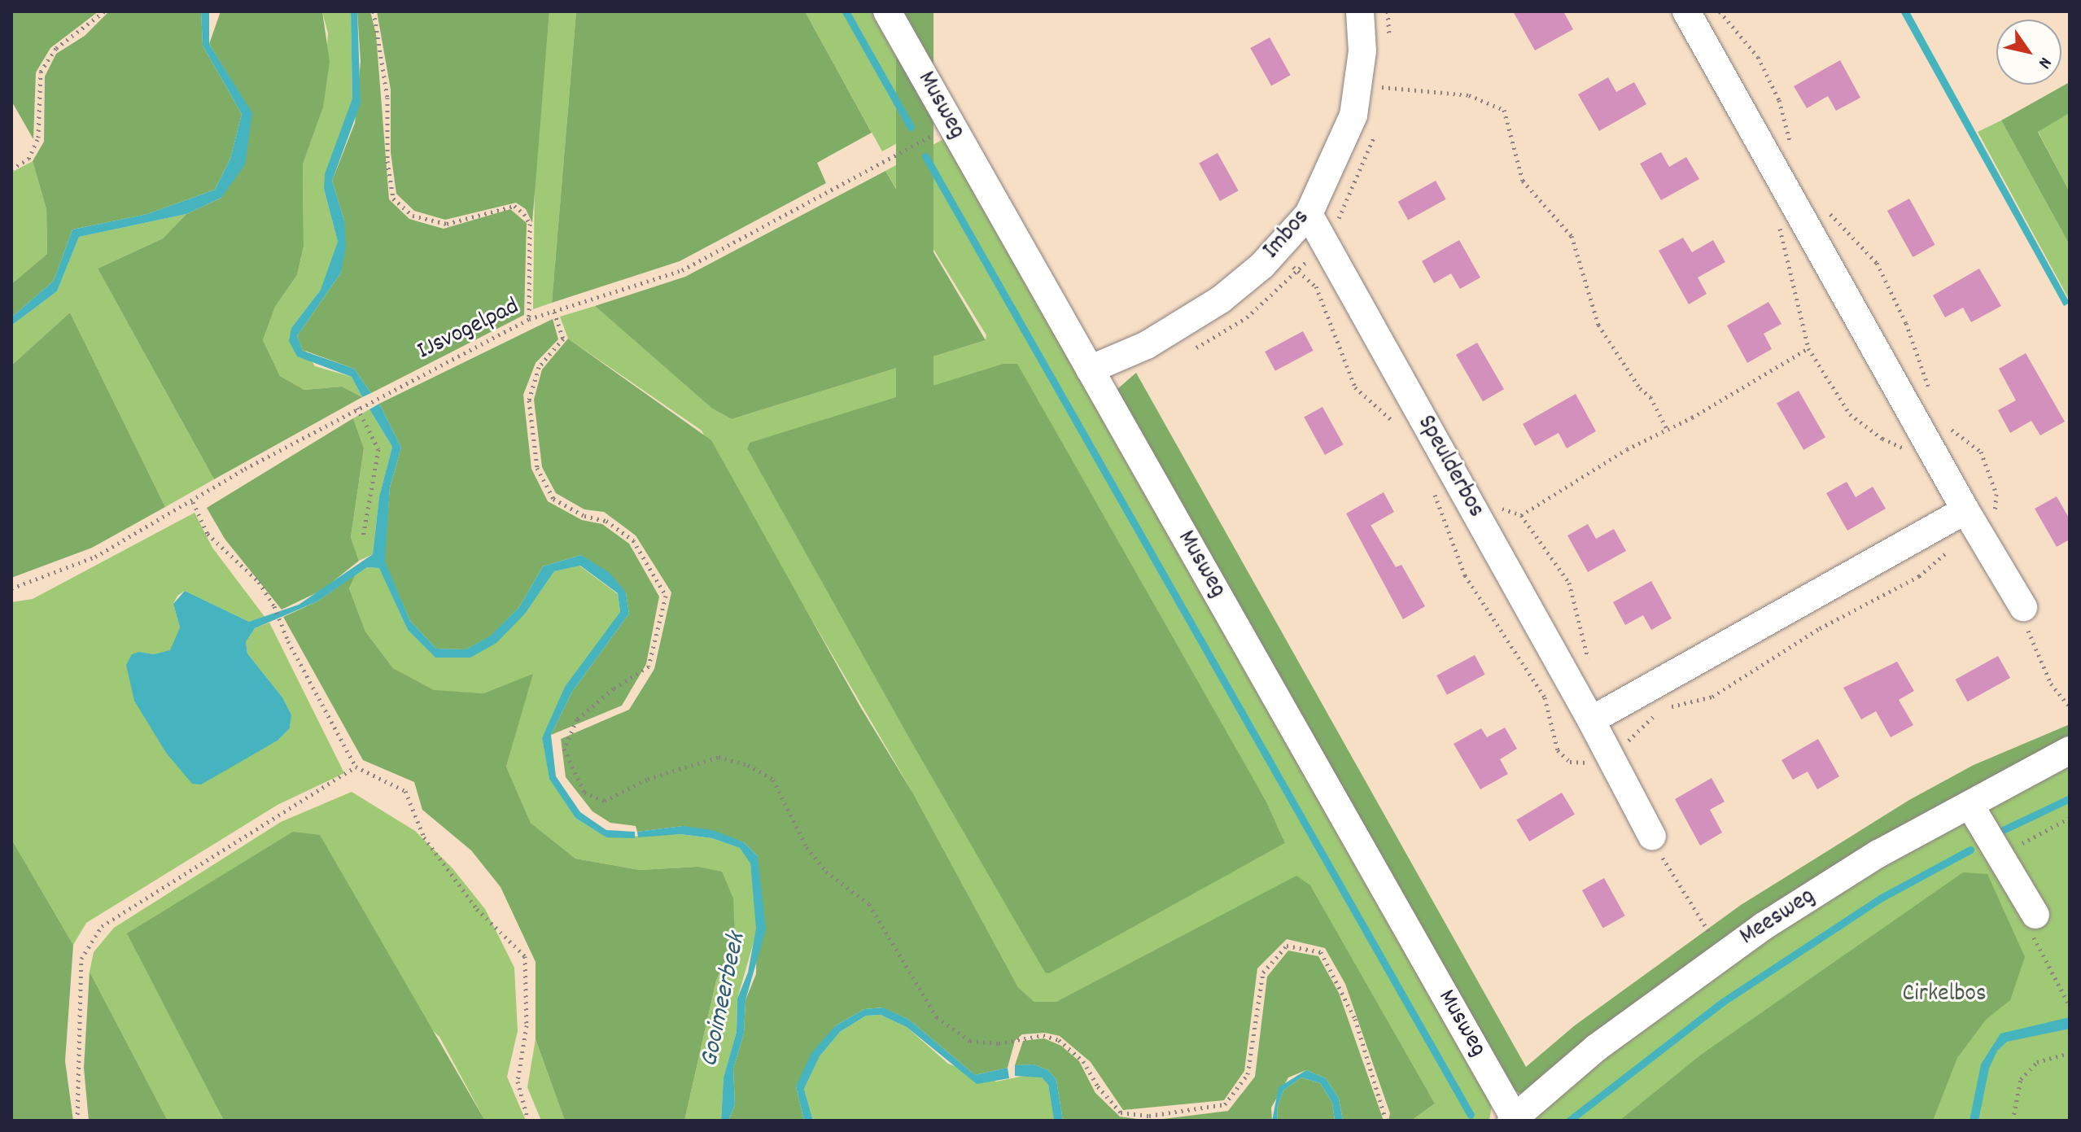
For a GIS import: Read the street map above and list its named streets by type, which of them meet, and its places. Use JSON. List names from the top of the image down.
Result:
{
  "streets": {
    "street": [
      "Musweg",
      "Imbos",
      "Speulderbos",
      "Meesweg"
    ],
    "path": ["IJsvogelpad"]
  },
  "crossings": [
    ["Musweg", "Imbos"],
    ["Musweg", "IJsvogelpad"],
    ["Musweg", "Meesweg"],
    ["Imbos", "Speulderbos"]
  ],
  "water": ["Gooimeerbeek"],
  "parks": ["Cirkelbos"],
  "north": "bottom right"
}
